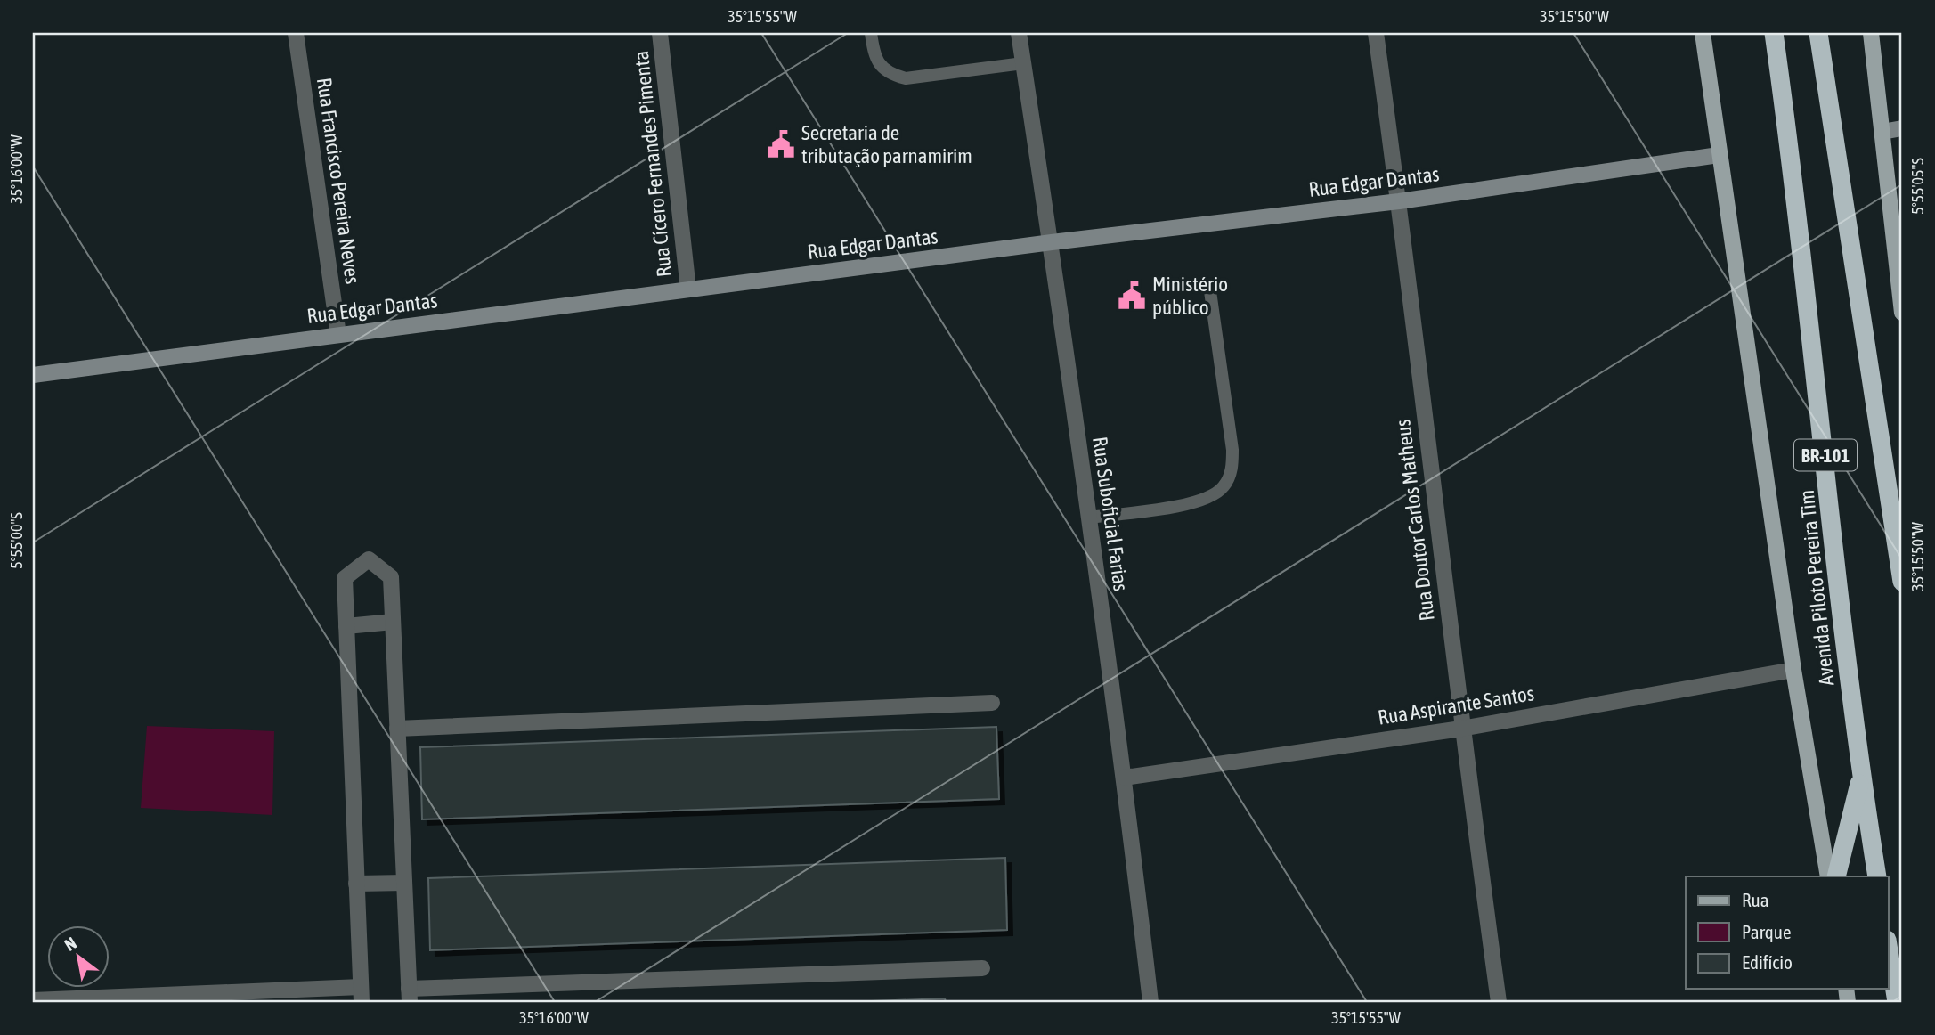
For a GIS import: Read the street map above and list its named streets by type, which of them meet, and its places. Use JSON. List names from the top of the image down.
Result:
{
  "streets": {
    "highway": ["BR-101", "Avenida Piloto Pereira Tim"],
    "main road": ["Rua Edgar Dantas"],
    "street": [
      "Rua Cícero Fernandes Pimenta",
      "Rua Francisco Pereira Neves",
      "Rua Suboficial Farias",
      "Rua Doutor Carlos Matheus",
      "Rua Aspirante Santos"
    ]
  },
  "crossings": [
    ["Rua Cícero Fernandes Pimenta", "Rua Edgar Dantas"],
    ["Rua Francisco Pereira Neves", "Rua Edgar Dantas"],
    ["Rua Edgar Dantas", "Rua Suboficial Farias"],
    ["Rua Edgar Dantas", "Rua Doutor Carlos Matheus"],
    ["Rua Suboficial Farias", "Rua Aspirante Santos"],
    ["Rua Doutor Carlos Matheus", "Rua Aspirante Santos"]
  ],
  "places": {
    "public building": ["Secretaria de tributação parnamirim", "Ministério público"]
  },
  "legend": ["Rua", "Parque", "Edifício"],
  "north": "top left",
  "coordinates": [
    "35°15'55\"W",
    "35°15'50\"W",
    "35°16'00\"W",
    "5°55'05\"S",
    "5°55'00\"S"
  ]
}
